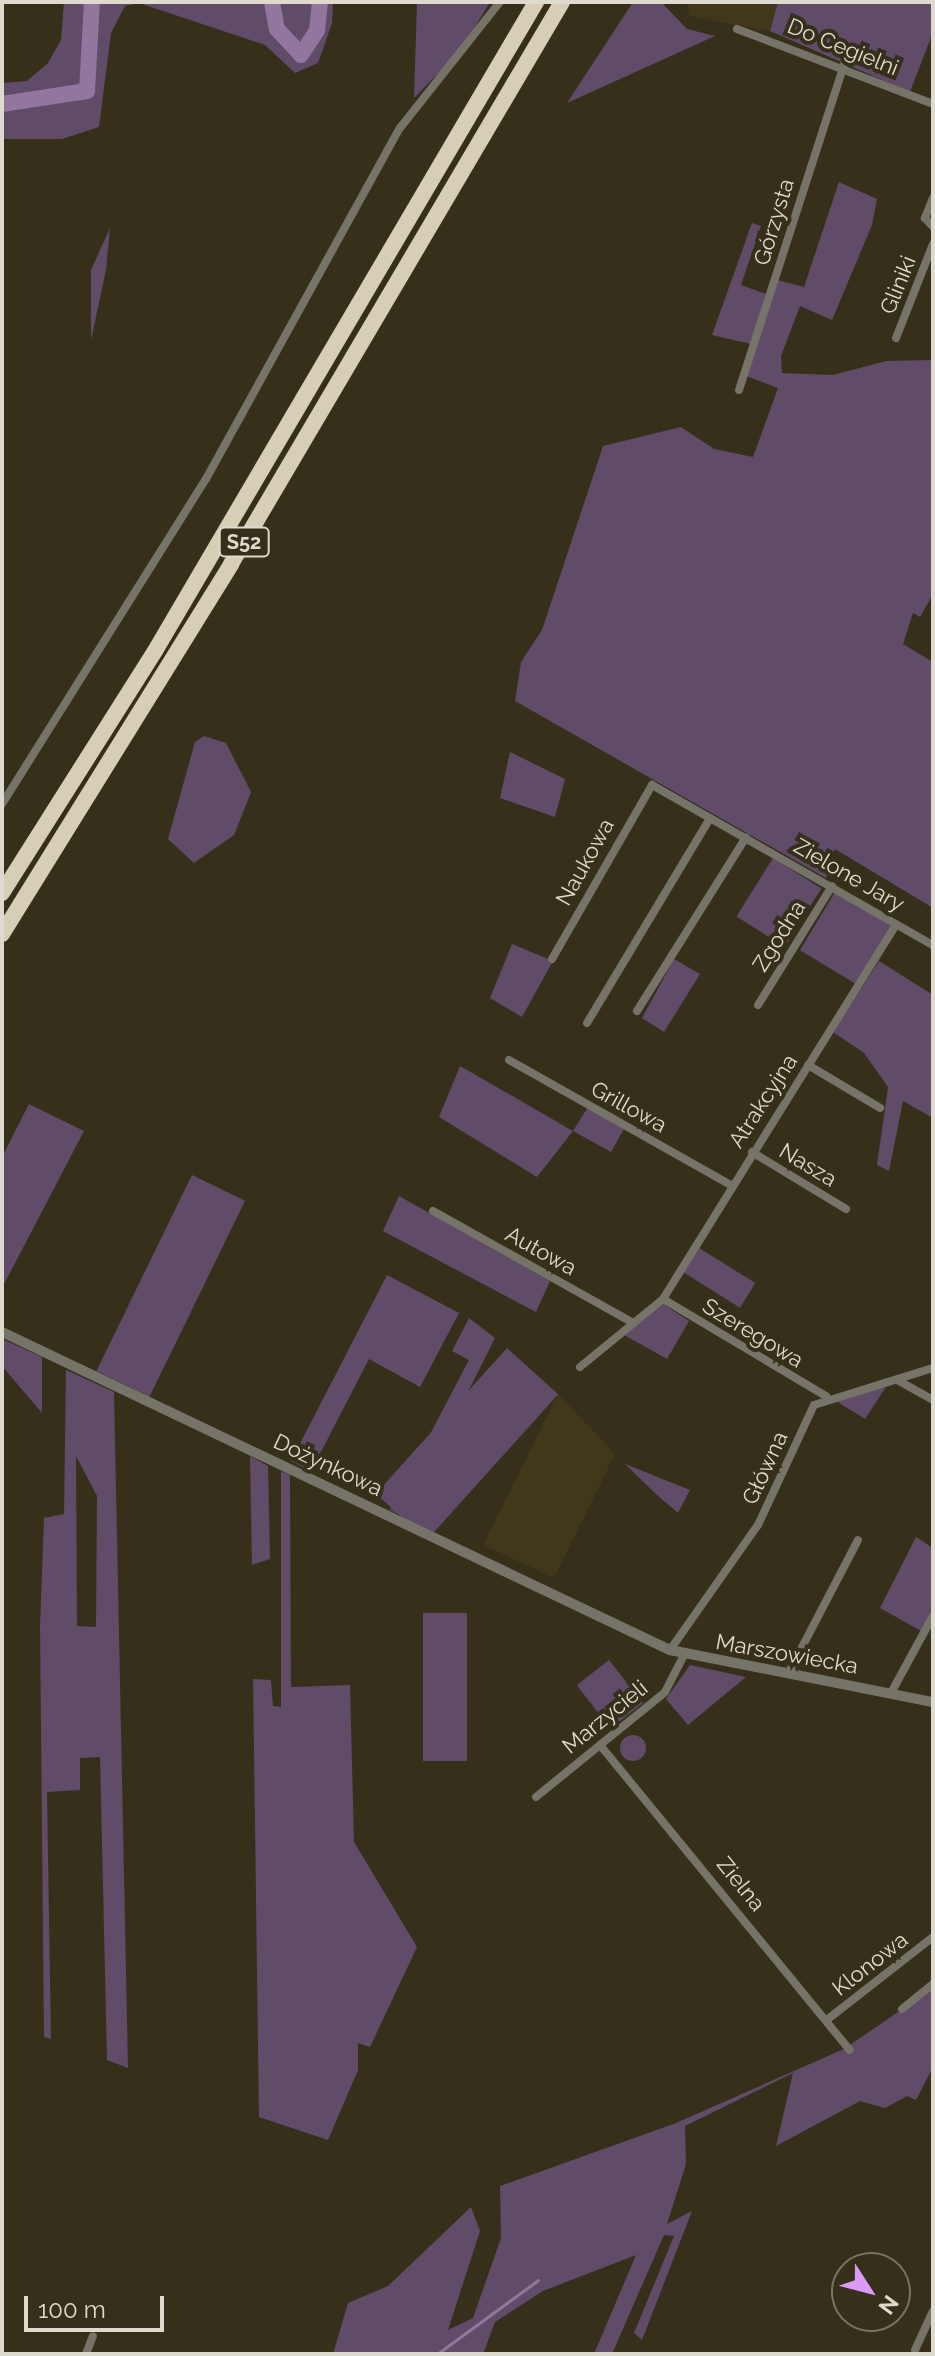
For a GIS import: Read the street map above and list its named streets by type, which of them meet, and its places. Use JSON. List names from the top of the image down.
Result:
{
  "streets": {
    "highway": ["S52"],
    "street": [
      "Do Cegielni",
      "Górzysta",
      "Gliniki",
      "Naukowa",
      "Zielone Jary",
      "Zgodna",
      "Atrakcyjna",
      "Grillowa",
      "Nasza",
      "Autowa",
      "Szeregowa",
      "Dożynkowa",
      "Główna",
      "Marszowiecka",
      "Marzycieli",
      "Zielna",
      "Klonowa"
    ]
  },
  "crossings": [
    ["Do Cegielni", "Górzysta"],
    ["Naukowa", "Zielone Jary"],
    ["Zielone Jary", "Zgodna"],
    ["Zielone Jary", "Atrakcyjna"],
    ["Atrakcyjna", "Grillowa"],
    ["Atrakcyjna", "Nasza"],
    ["Atrakcyjna", "Szeregowa"],
    ["Szeregowa", "Główna"],
    ["Dożynkowa", "Marszowiecka"],
    ["Główna", "Marszowiecka"],
    ["Marszowiecka", "Marzycieli"],
    ["Marzycieli", "Zielna"],
    ["Zielna", "Klonowa"]
  ],
  "scale_bar": "100 m",
  "north": "bottom right"
}
